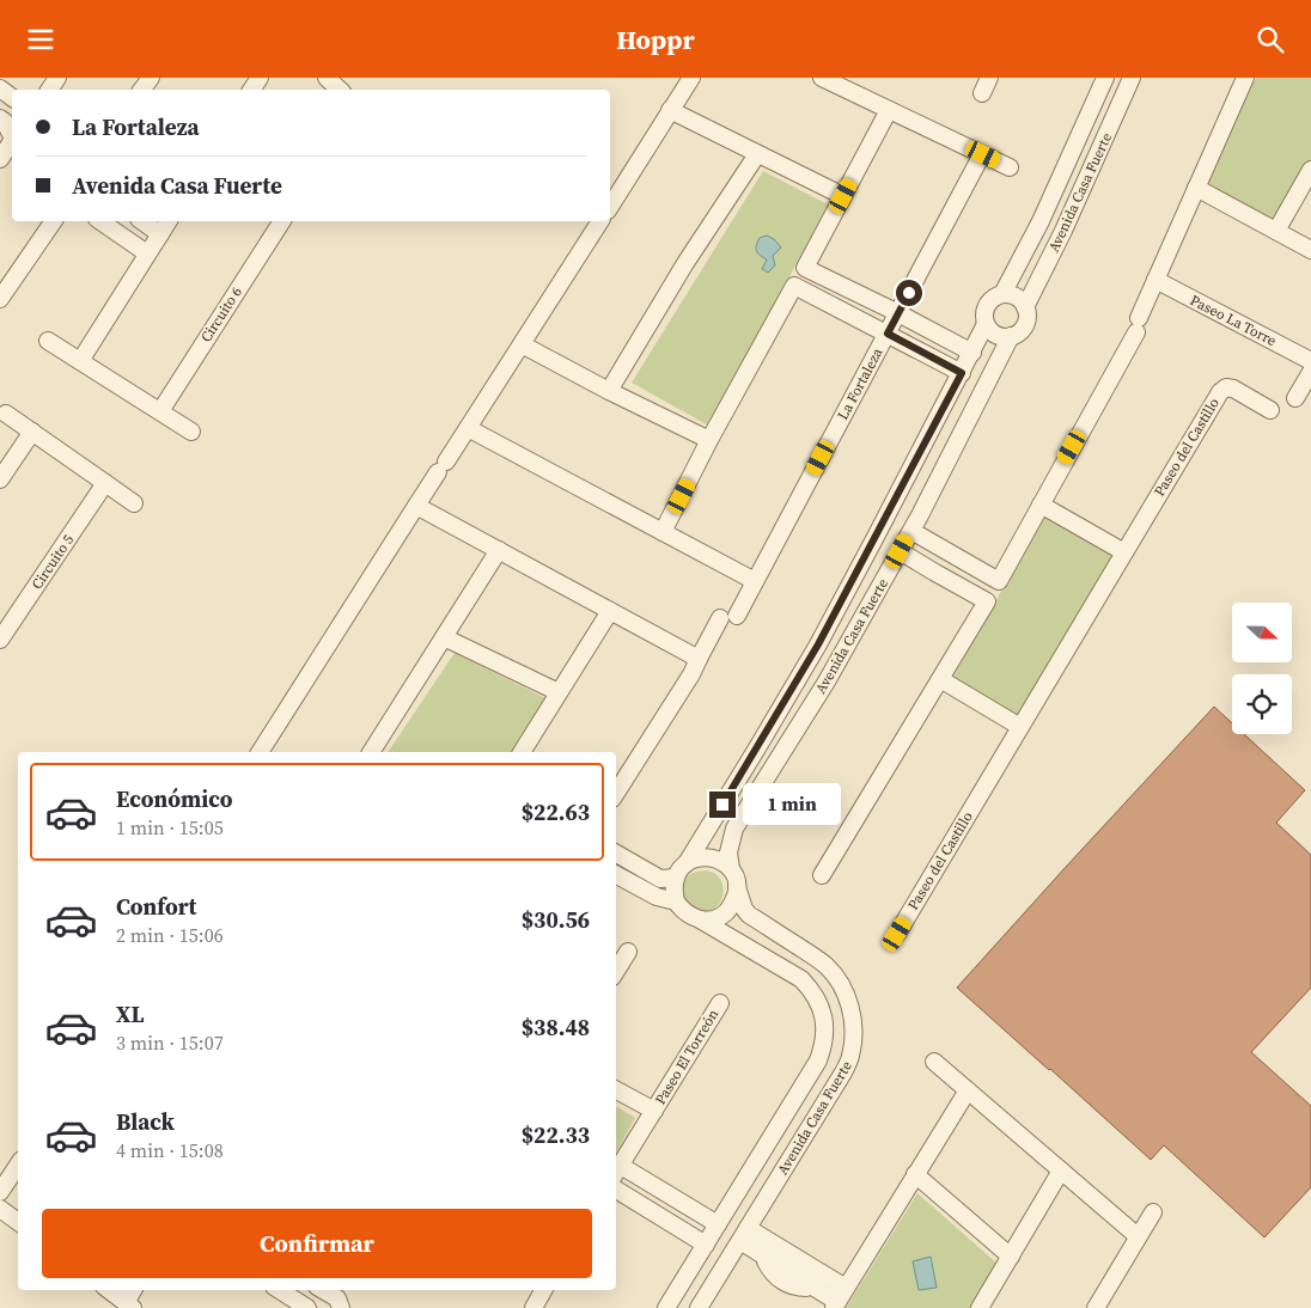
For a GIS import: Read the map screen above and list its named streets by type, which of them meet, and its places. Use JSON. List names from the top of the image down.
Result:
{
  "streets": {
    "street": [
      "Avenida Casa Fuerte",
      "Circuito 6",
      "Paseo La Torre",
      "La Fortaleza",
      "Paseo del Castillo",
      "Circuito 5",
      "Paseo El Torreón"
    ]
  },
  "north": "right",
  "page": {
    "header": "Hoppr",
    "banner": ["La Fortaleza", "Avenida Casa Fuerte"],
    "list": [
      {
        "name": "Económico",
        "note": "1 min · 15:05",
        "value": "$22.63"
      },
      {
        "name": "Confort",
        "note": "2 min · 15:06",
        "value": "$30.56"
      },
      {
        "name": "XL",
        "note": "3 min · 15:07",
        "value": "$38.48"
      },
      {
        "name": "Black",
        "note": "4 min · 15:08",
        "value": "$22.33"
      }
    ],
    "bubble": "1 min",
    "buttons": "Confirmar"
  }
}
